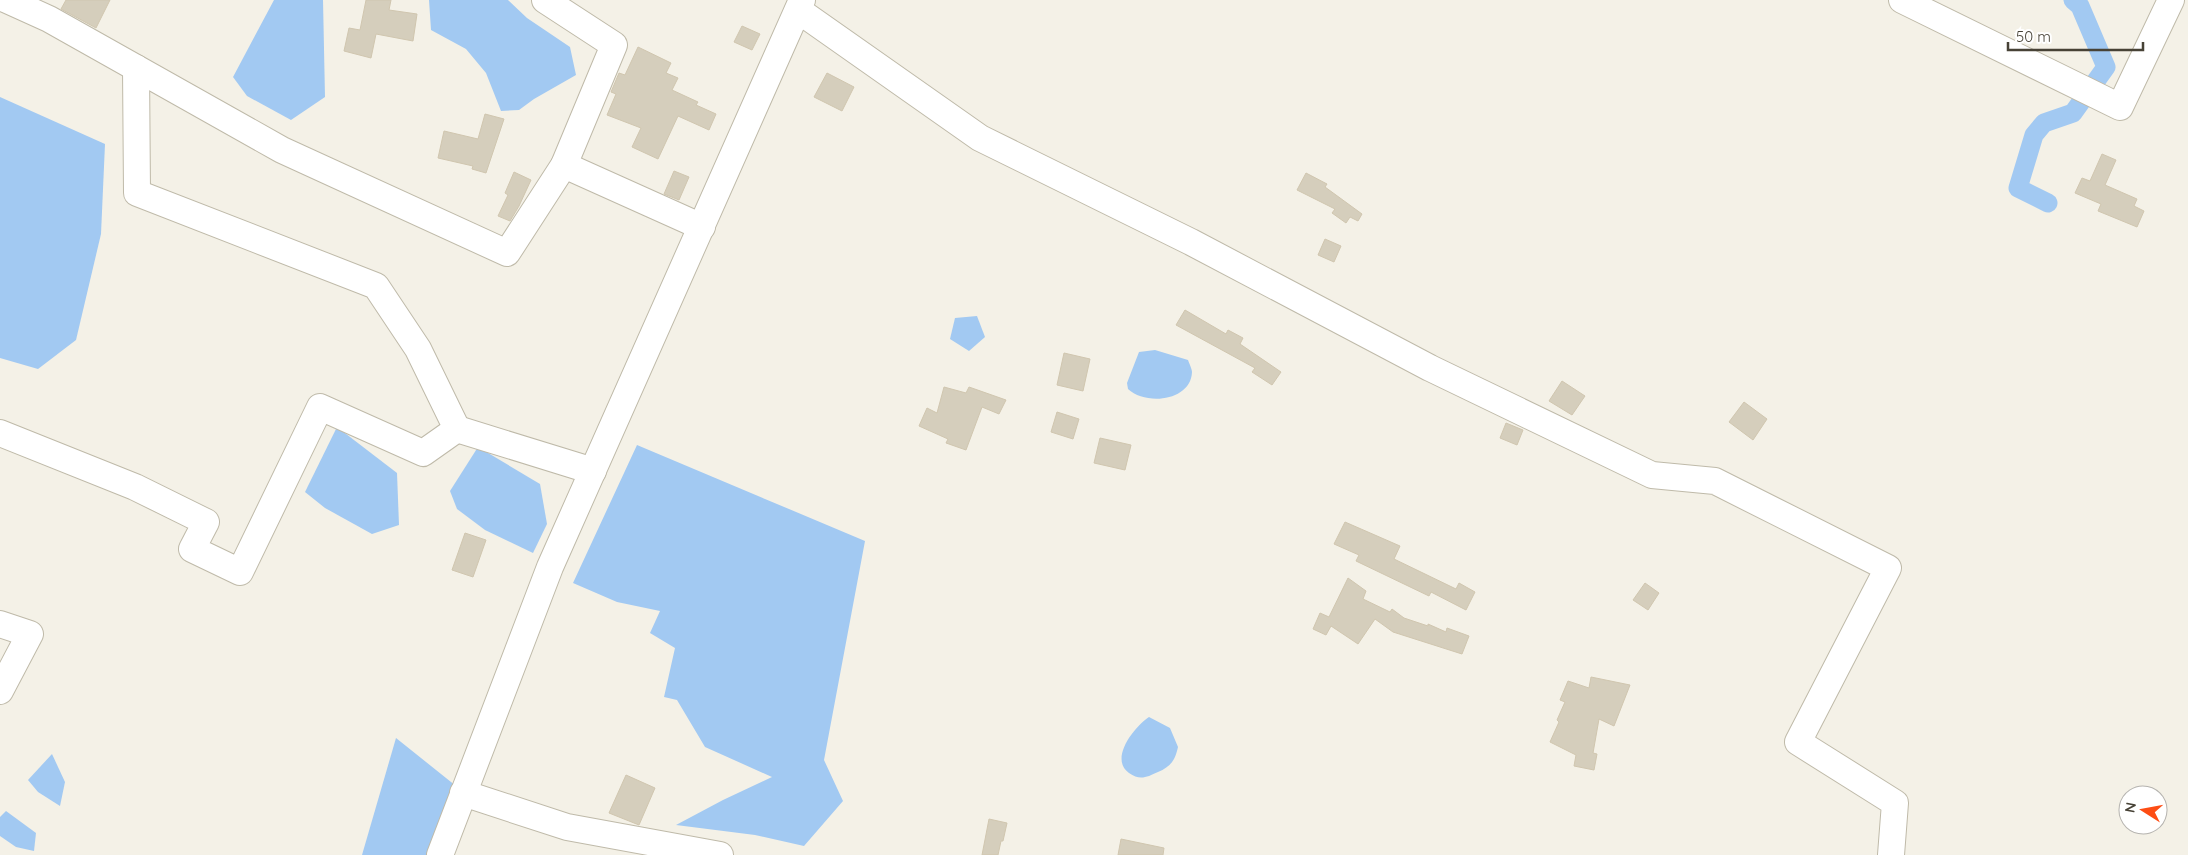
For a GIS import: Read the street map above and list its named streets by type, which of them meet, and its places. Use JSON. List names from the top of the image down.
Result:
{
  "scale_bar": "50 m",
  "north": "left"
}
